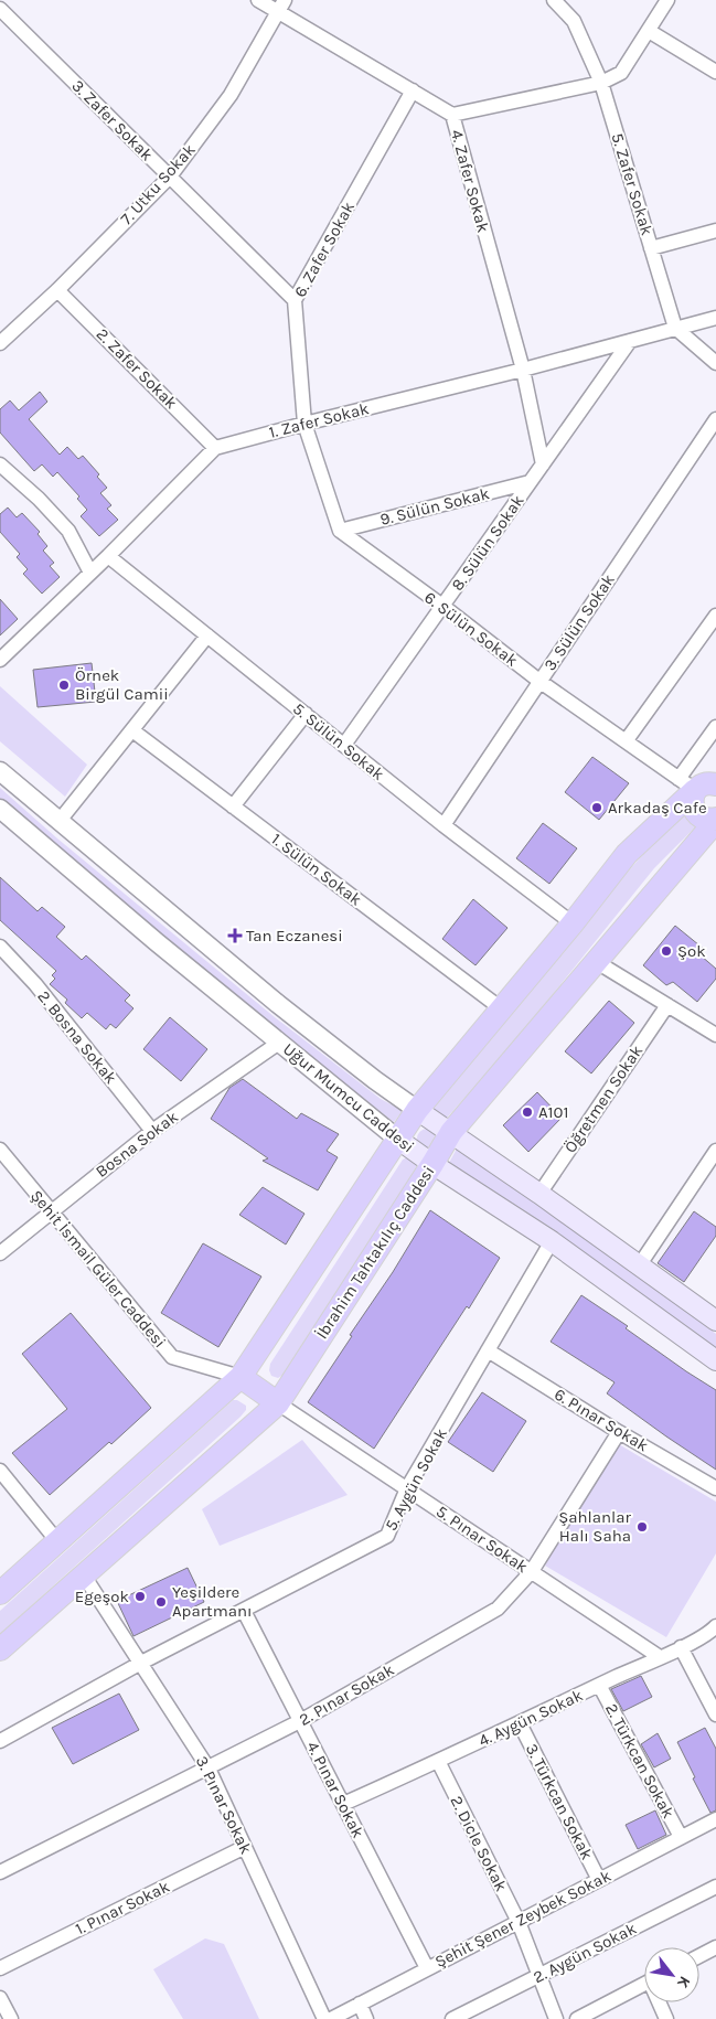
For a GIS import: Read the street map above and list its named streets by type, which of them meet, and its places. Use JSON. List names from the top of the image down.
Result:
{
  "streets": {
    "main road": ["Uğur Mumcu Caddesi", "İbrahim Tahtakılıç Caddesi"],
    "street": [
      "3. Zafer Sokak",
      "4. Zafer Sokak",
      "7. Utku Sokak",
      "5. Zafer Sokak",
      "6. Zafer Sokak",
      "2. Zafer Sokak",
      "1. Zafer Sokak",
      "9. Sülün Sokak",
      "8. Sülün Sokak",
      "3. Sülün Sokak",
      "6. Sülün Sokak",
      "5. Sülün Sokak",
      "1. Sülün Sokak",
      "2. Bosna Sokak",
      "Öğretmen Sokak",
      "Bosna Sokak",
      "Şehit İsmail Güler Caddesi",
      "6. Pınar Sokak",
      "5. Aygün Sokak",
      "5. Pınar Sokak",
      "2. Pınar Sokak",
      "4. Aygün Sokak",
      "2. Türkcan Sokak",
      "4. Pınar Sokak",
      "3. Türkcan Sokak",
      "3. Pınar Sokak",
      "2. Dicle Sokak",
      "1. Pınar Sokak",
      "Şehit Şener Zeybek Sokak",
      "2. Aygün Sokak"
    ]
  },
  "crossings": [
    ["3. Zafer Sokak", "7. Utku Sokak"],
    ["3. Zafer Sokak", "6. Zafer Sokak"],
    ["4. Zafer Sokak", "7. Utku Sokak"],
    ["4. Zafer Sokak", "6. Zafer Sokak"],
    ["4. Zafer Sokak", "1. Zafer Sokak"],
    ["4. Zafer Sokak", "8. Sülün Sokak"],
    ["7. Utku Sokak", "2. Zafer Sokak"],
    ["5. Zafer Sokak", "1. Zafer Sokak"],
    ["6. Zafer Sokak", "1. Zafer Sokak"],
    ["2. Zafer Sokak", "1. Zafer Sokak"],
    ["1. Zafer Sokak", "8. Sülün Sokak"],
    ["9. Sülün Sokak", "8. Sülün Sokak"],
    ["9. Sülün Sokak", "6. Sülün Sokak"],
    ["8. Sülün Sokak", "6. Sülün Sokak"],
    ["8. Sülün Sokak", "5. Sülün Sokak"],
    ["3. Sülün Sokak", "6. Sülün Sokak"],
    ["3. Sülün Sokak", "5. Sülün Sokak"],
    ["2. Bosna Sokak", "Bosna Sokak"],
    ["Uğur Mumcu Caddesi", "Öğretmen Sokak"],
    ["Uğur Mumcu Caddesi", "Bosna Sokak"],
    ["Uğur Mumcu Caddesi", "İbrahim Tahtakılıç Caddesi"],
    ["Uğur Mumcu Caddesi", "5. Aygün Sokak"],
    ["Bosna Sokak", "Şehit İsmail Güler Caddesi"],
    ["İbrahim Tahtakılıç Caddesi", "5. Pınar Sokak"],
    ["İbrahim Tahtakılıç Caddesi", "3. Pınar Sokak"],
    ["6. Pınar Sokak", "5. Aygün Sokak"],
    ["6. Pınar Sokak", "2. Pınar Sokak"],
    ["5. Aygün Sokak", "5. Pınar Sokak"],
    ["5. Aygün Sokak", "4. Pınar Sokak"],
    ["5. Aygün Sokak", "3. Pınar Sokak"],
    ["5. Pınar Sokak", "2. Pınar Sokak"],
    ["5. Pınar Sokak", "4. Aygün Sokak"],
    ["2. Pınar Sokak", "4. Pınar Sokak"],
    ["2. Pınar Sokak", "3. Pınar Sokak"],
    ["4. Aygün Sokak", "2. Türkcan Sokak"],
    ["4. Aygün Sokak", "4. Pınar Sokak"],
    ["4. Aygün Sokak", "3. Türkcan Sokak"],
    ["4. Aygün Sokak", "2. Dicle Sokak"],
    ["2. Türkcan Sokak", "Şehit Şener Zeybek Sokak"],
    ["4. Pınar Sokak", "Şehit Şener Zeybek Sokak"],
    ["3. Türkcan Sokak", "Şehit Şener Zeybek Sokak"],
    ["3. Pınar Sokak", "1. Pınar Sokak"],
    ["2. Dicle Sokak", "Şehit Şener Zeybek Sokak"],
    ["2. Dicle Sokak", "2. Aygün Sokak"]
  ],
  "places": {
    "other": [
      "Örnek Birgül Camii",
      "Arkadaş Cafe",
      "Şok",
      "A101",
      "Şahlanlar Halı Saha",
      "Egeşok",
      "Yeşildere Apartmanı"
    ],
    "health": ["Tan Eczanesi"]
  },
  "north": "bottom right"
}
